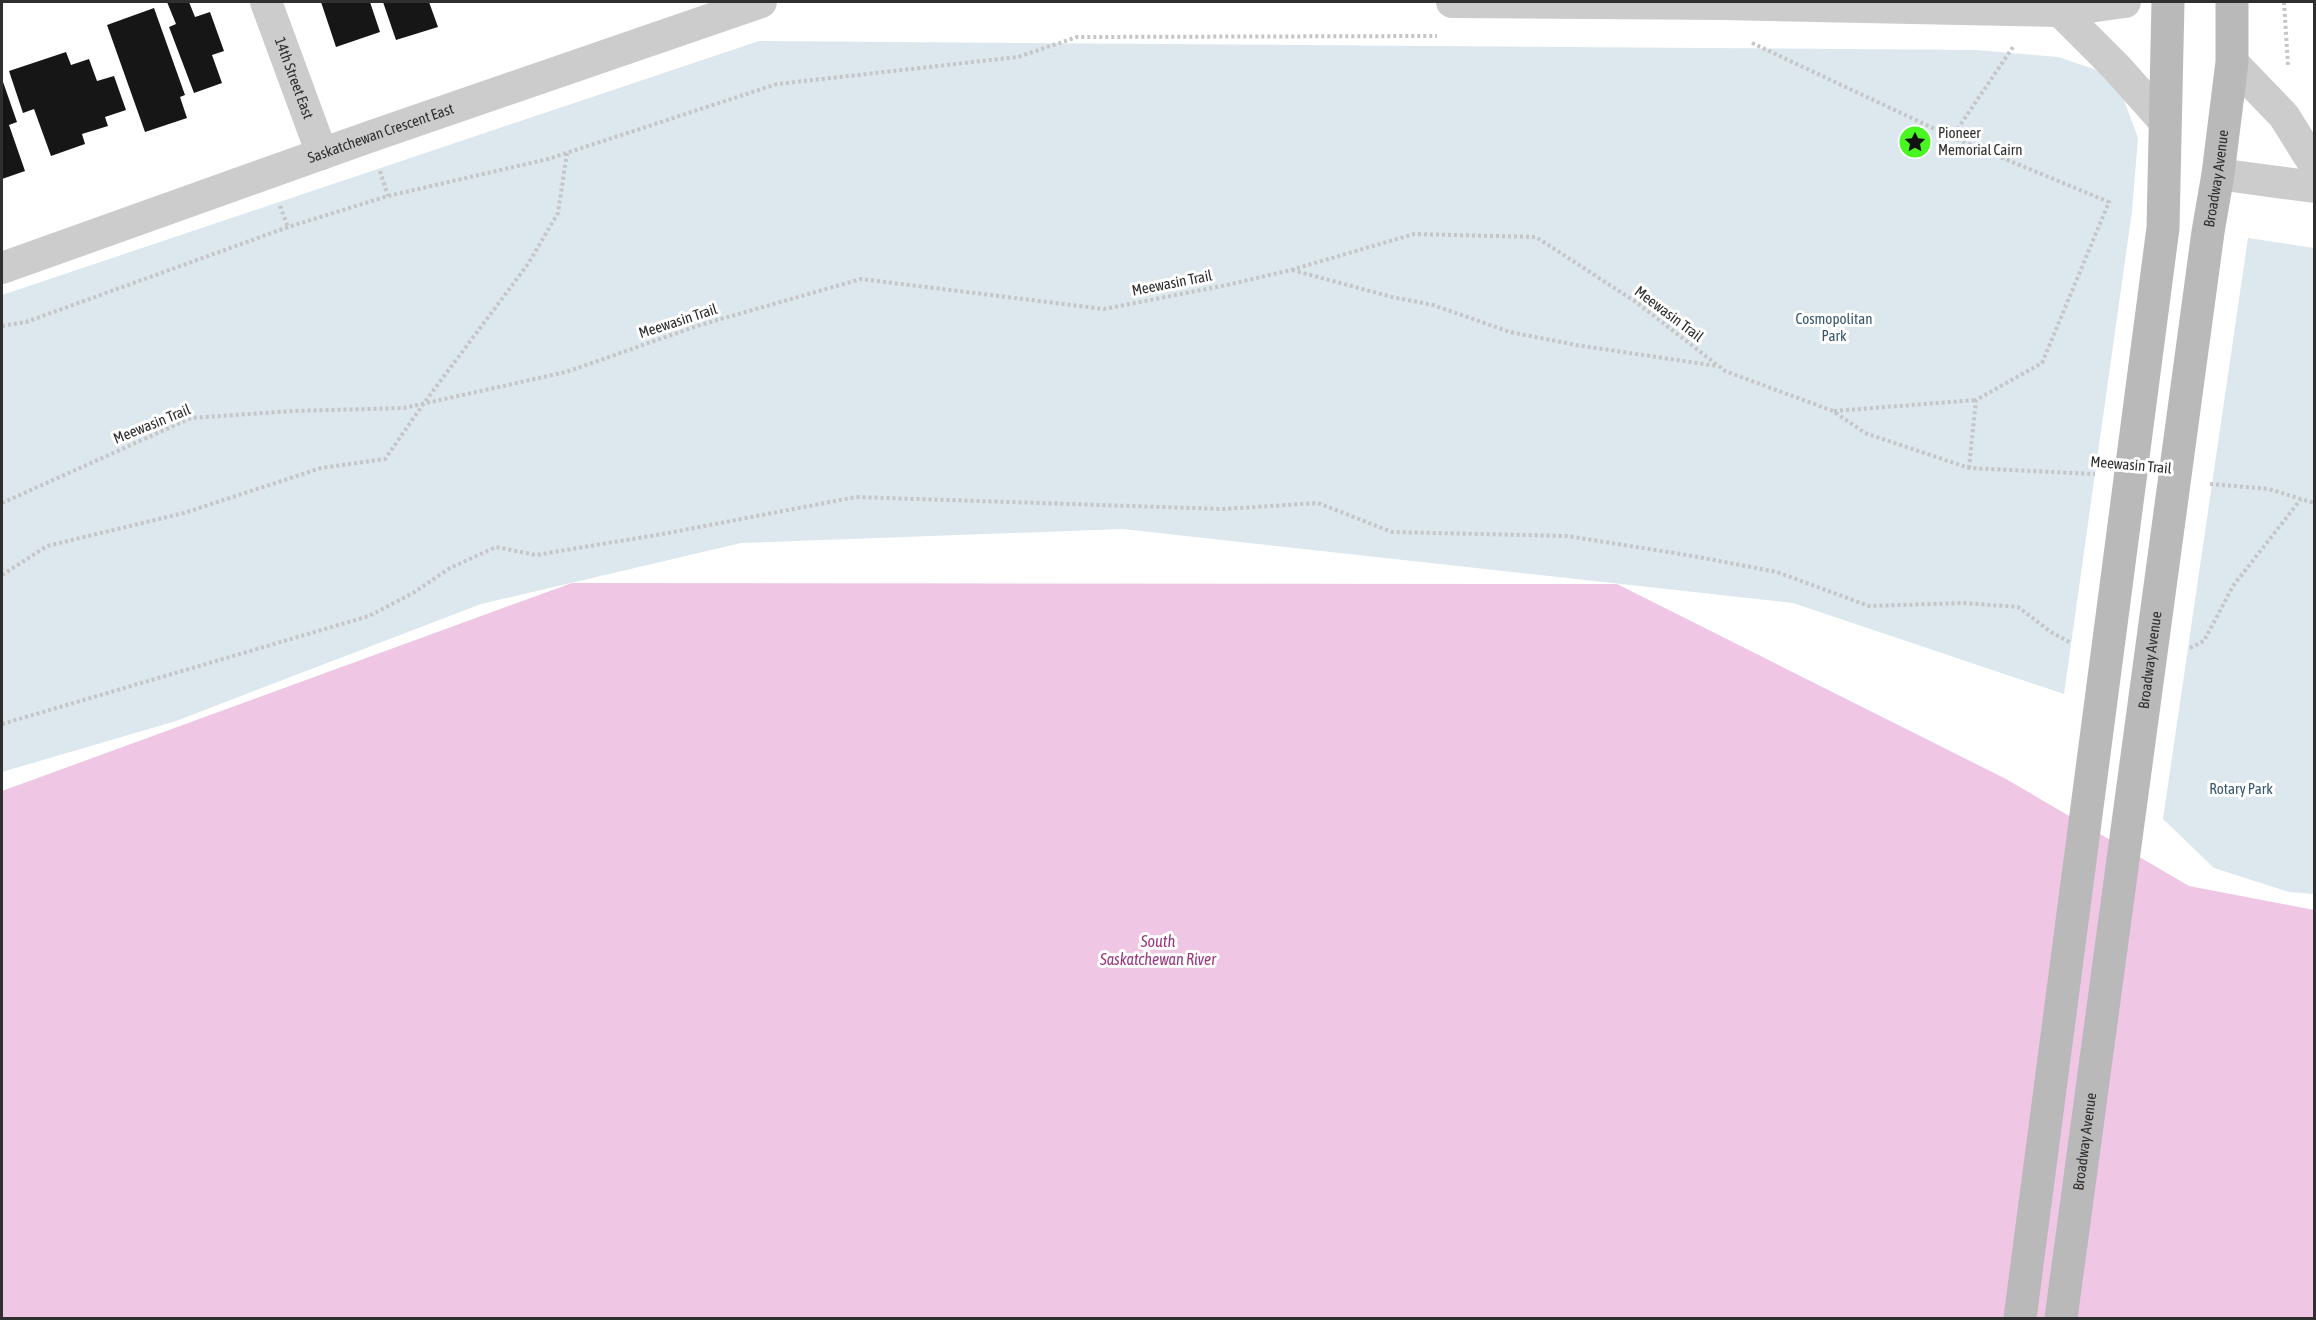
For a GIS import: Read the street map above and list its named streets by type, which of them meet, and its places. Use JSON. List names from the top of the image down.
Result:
{
  "streets": {
    "main road": ["Broadway Avenue"],
    "street": ["14th Street East", "Saskatchewan Crescent East"],
    "path": ["Meewasin Trail"]
  },
  "crossings": [
    ["14th Street East", "Saskatchewan Crescent East"]
  ],
  "water": ["South Saskatchewan River"],
  "parks": ["Cosmopolitan Park", "Rotary Park"],
  "places": {
    "place": ["Pioneer Memorial Cairn"]
  }
}
